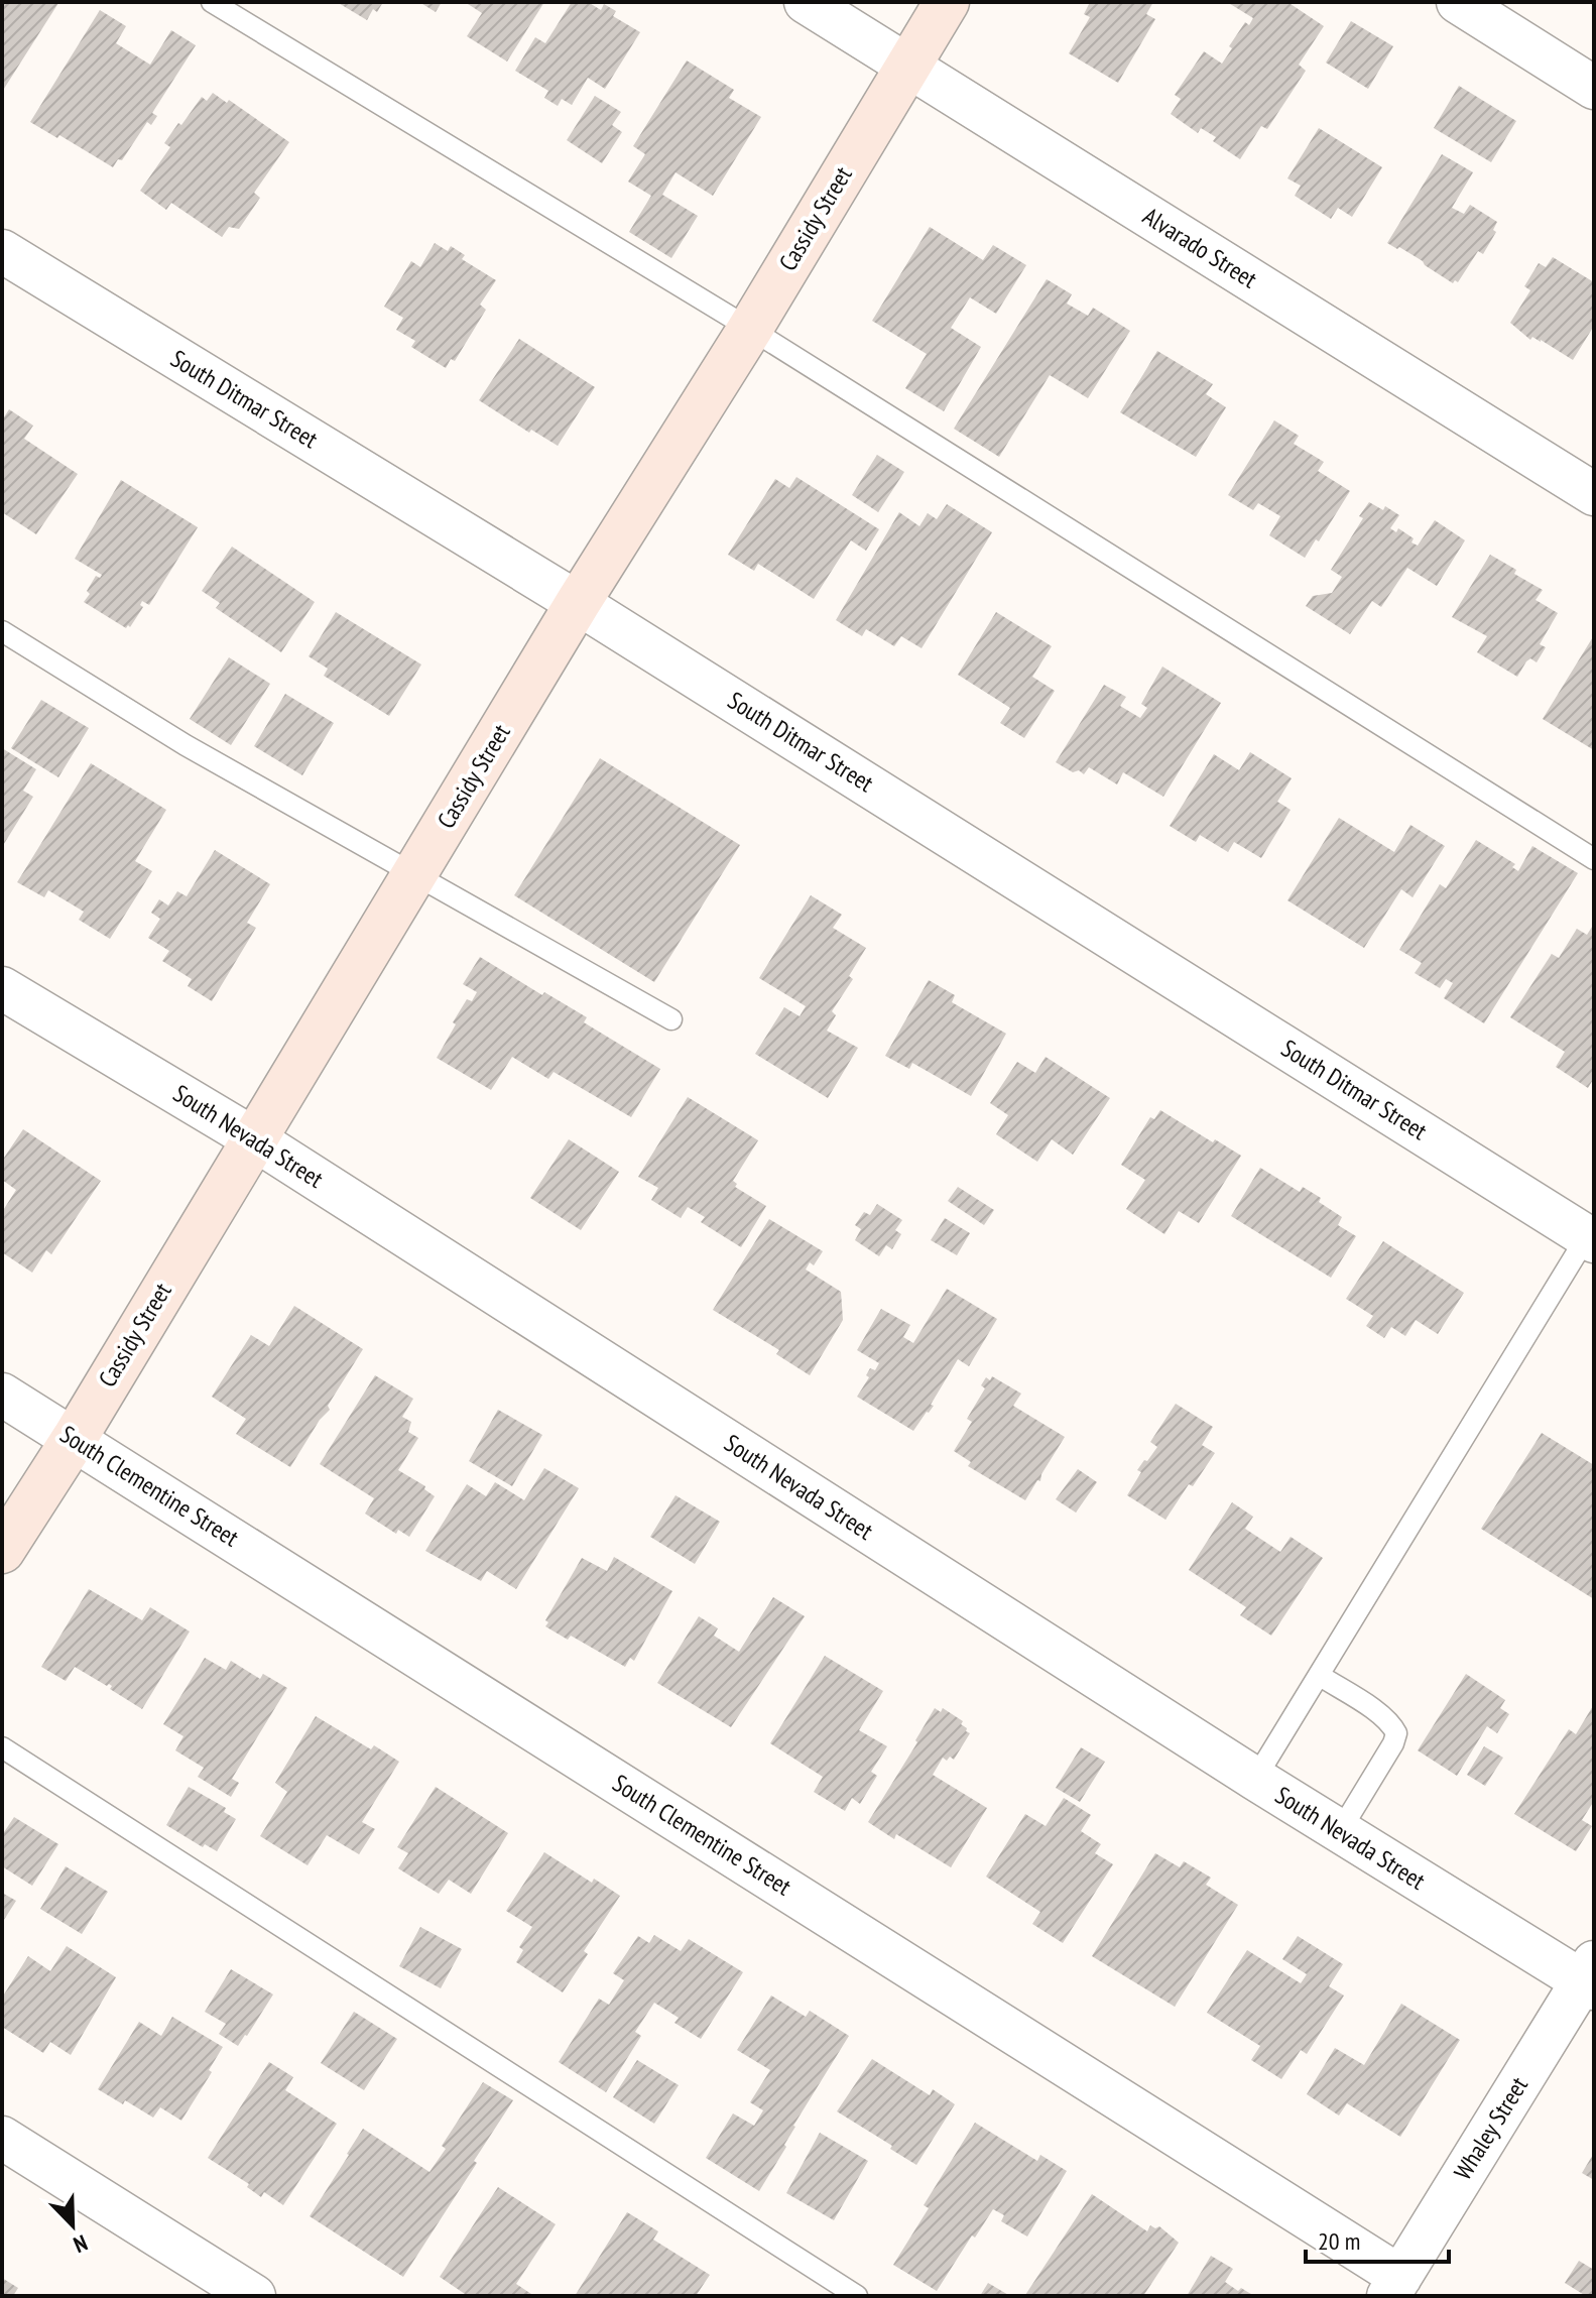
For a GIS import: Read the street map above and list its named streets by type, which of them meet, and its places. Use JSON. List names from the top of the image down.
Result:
{
  "streets": {
    "main road": ["Cassidy Street"],
    "street": [
      "Alvarado Street",
      "South Ditmar Street",
      "South Nevada Street",
      "South Clementine Street",
      "Whaley Street"
    ]
  },
  "crossings": [
    ["Cassidy Street", "Alvarado Street"],
    ["Cassidy Street", "South Ditmar Street"],
    ["Cassidy Street", "South Nevada Street"],
    ["Cassidy Street", "South Clementine Street"],
    ["South Nevada Street", "Whaley Street"],
    ["South Clementine Street", "Whaley Street"]
  ],
  "scale_bar": "20 m",
  "north": "bottom right"
}
